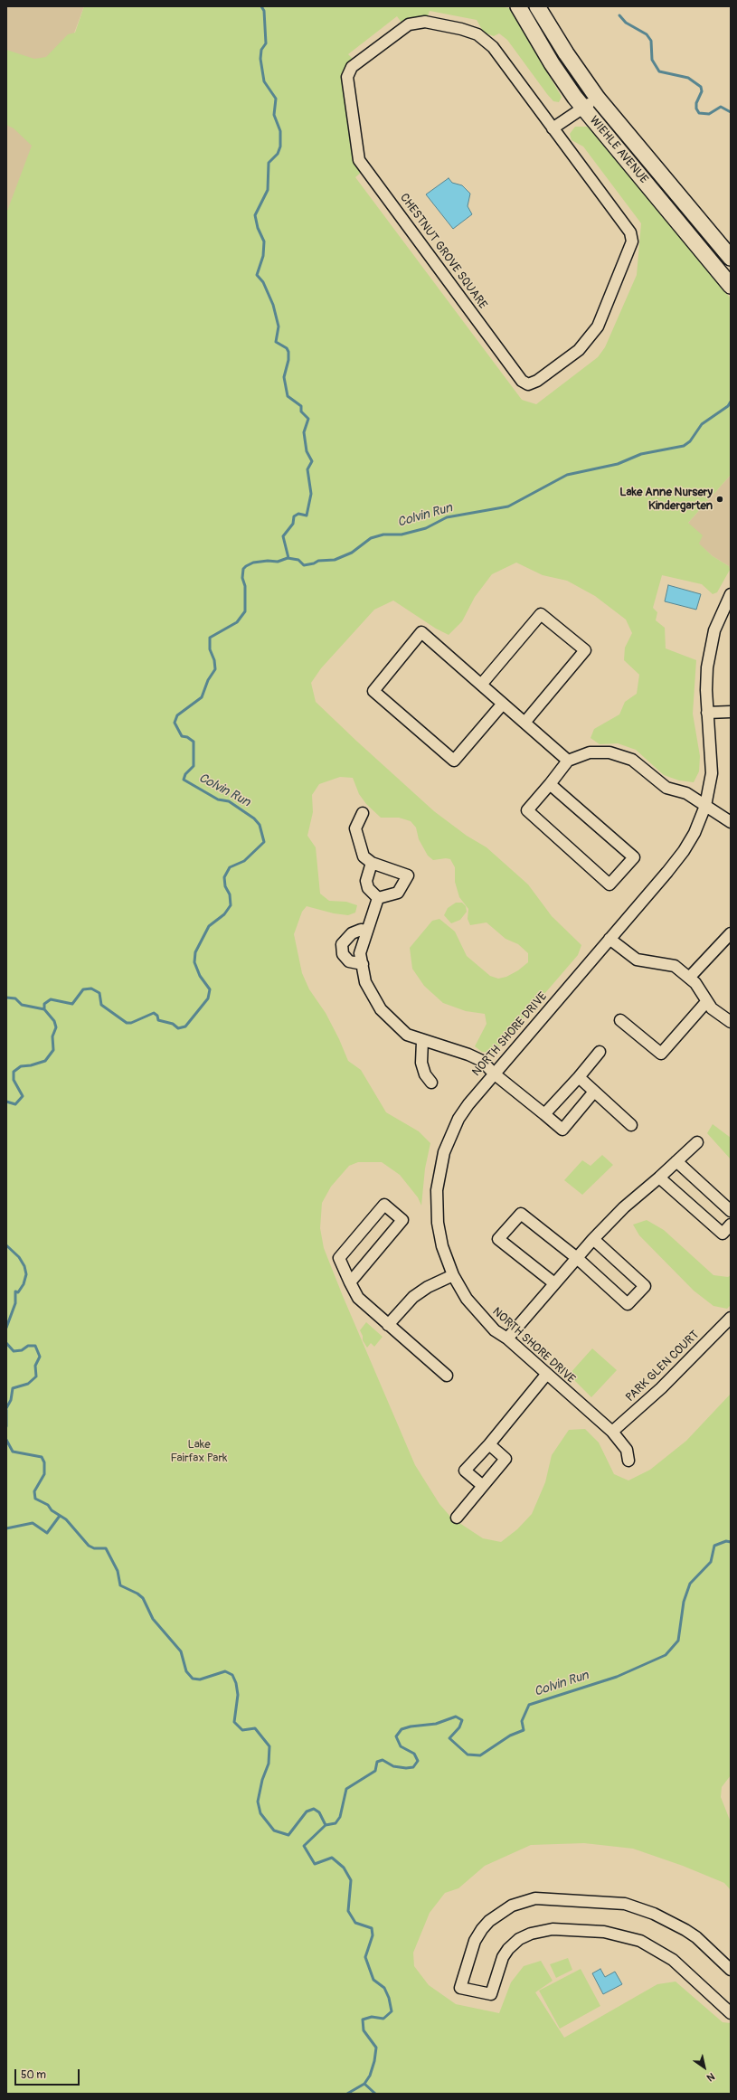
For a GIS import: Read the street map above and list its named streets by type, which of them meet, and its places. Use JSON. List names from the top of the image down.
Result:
{
  "streets": {
    "main road": ["WIEHLE AVENUE"],
    "street": ["CHESTNUT GROVE SQUARE", "NORTH SHORE DRIVE", "PARK GLEN COURT"]
  },
  "crossings": [
    ["NORTH SHORE DRIVE", "PARK GLEN COURT"]
  ],
  "water": ["Colvin Run"],
  "parks": ["Lake Fairfax Park"],
  "places": ["Lake Anne Nursery Kindergarten"],
  "scale_bar": "50 m",
  "north": "bottom right"
}
